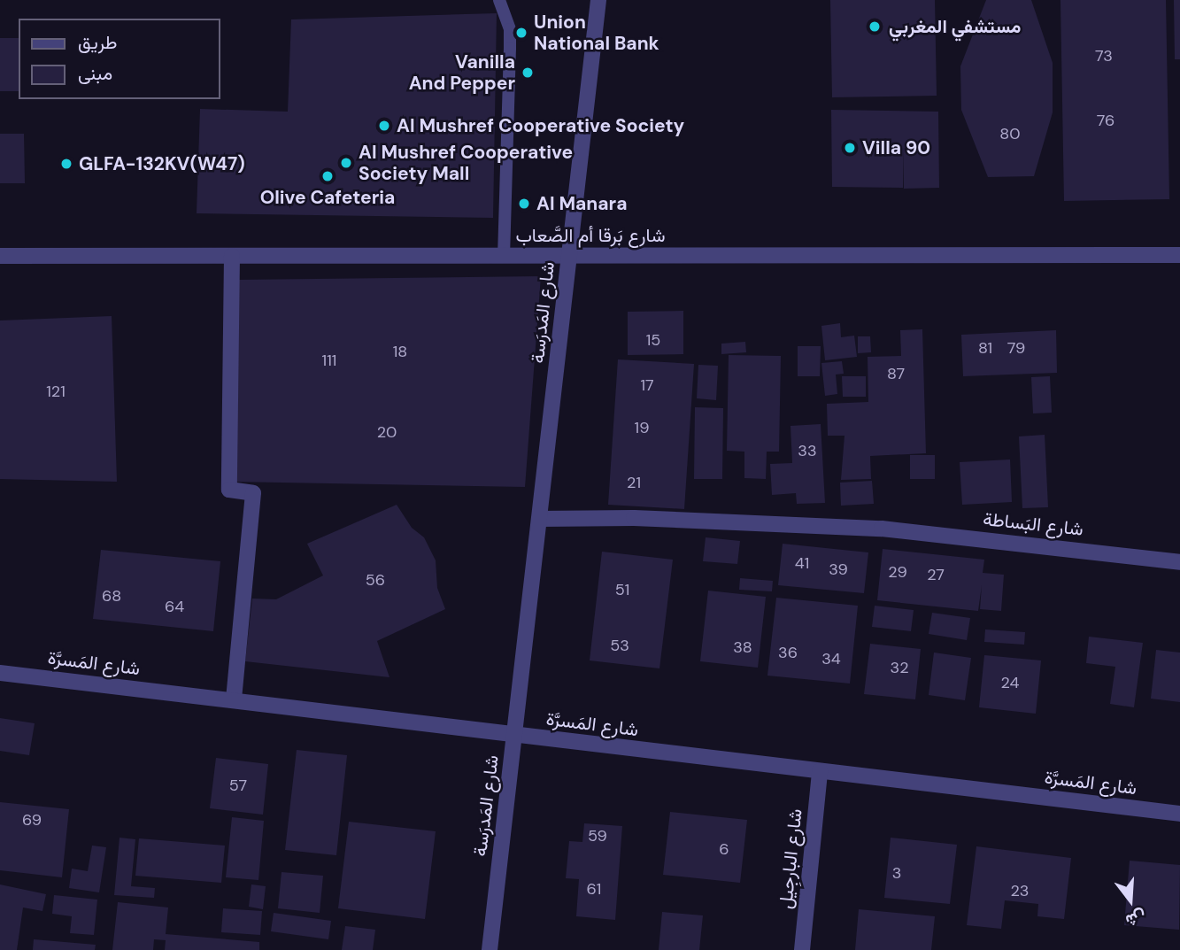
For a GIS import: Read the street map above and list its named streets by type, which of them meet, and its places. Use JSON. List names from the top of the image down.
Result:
{
  "streets": {
    "street": [
      "شارع بَرقا أم الصَّعاب",
      "شارع المَدرَسة",
      "شارع البَساطة",
      "شارع المَسرَّة",
      "شارع البارجِيل"
    ]
  },
  "crossings": [
    ["شارع بَرقا أم الصَّعاب", "شارع المَدرَسة"],
    ["شارع المَدرَسة", "شارع البَساطة"],
    ["شارع المَدرَسة", "شارع المَسرَّة"],
    ["شارع المَسرَّة", "شارع البارجِيل"]
  ],
  "places": [
    "مستشفي المغربي",
    "Union National Bank",
    "Vanilla And Pepper",
    "Al Mushref Cooperative Society",
    "Villa 90",
    "Al Mushref Cooperative Society Mall",
    "GLFA-132KV(W47)",
    "Olive Cafeteria",
    "Al Manara"
  ],
  "house_numbers": [
    "73",
    "76",
    "80",
    "15",
    "81",
    "79",
    "18",
    "111",
    "87",
    "17",
    "121",
    "19",
    "20",
    "33",
    "21",
    "41",
    "39",
    "29",
    "27",
    "56",
    "51",
    "68",
    "64",
    "53",
    "38",
    "36",
    "34",
    "32",
    "24",
    "57",
    "69",
    "59",
    "6",
    "3",
    "61",
    "23"
  ],
  "legend": ["طريق", "مبنى"],
  "north": "bottom"
}
